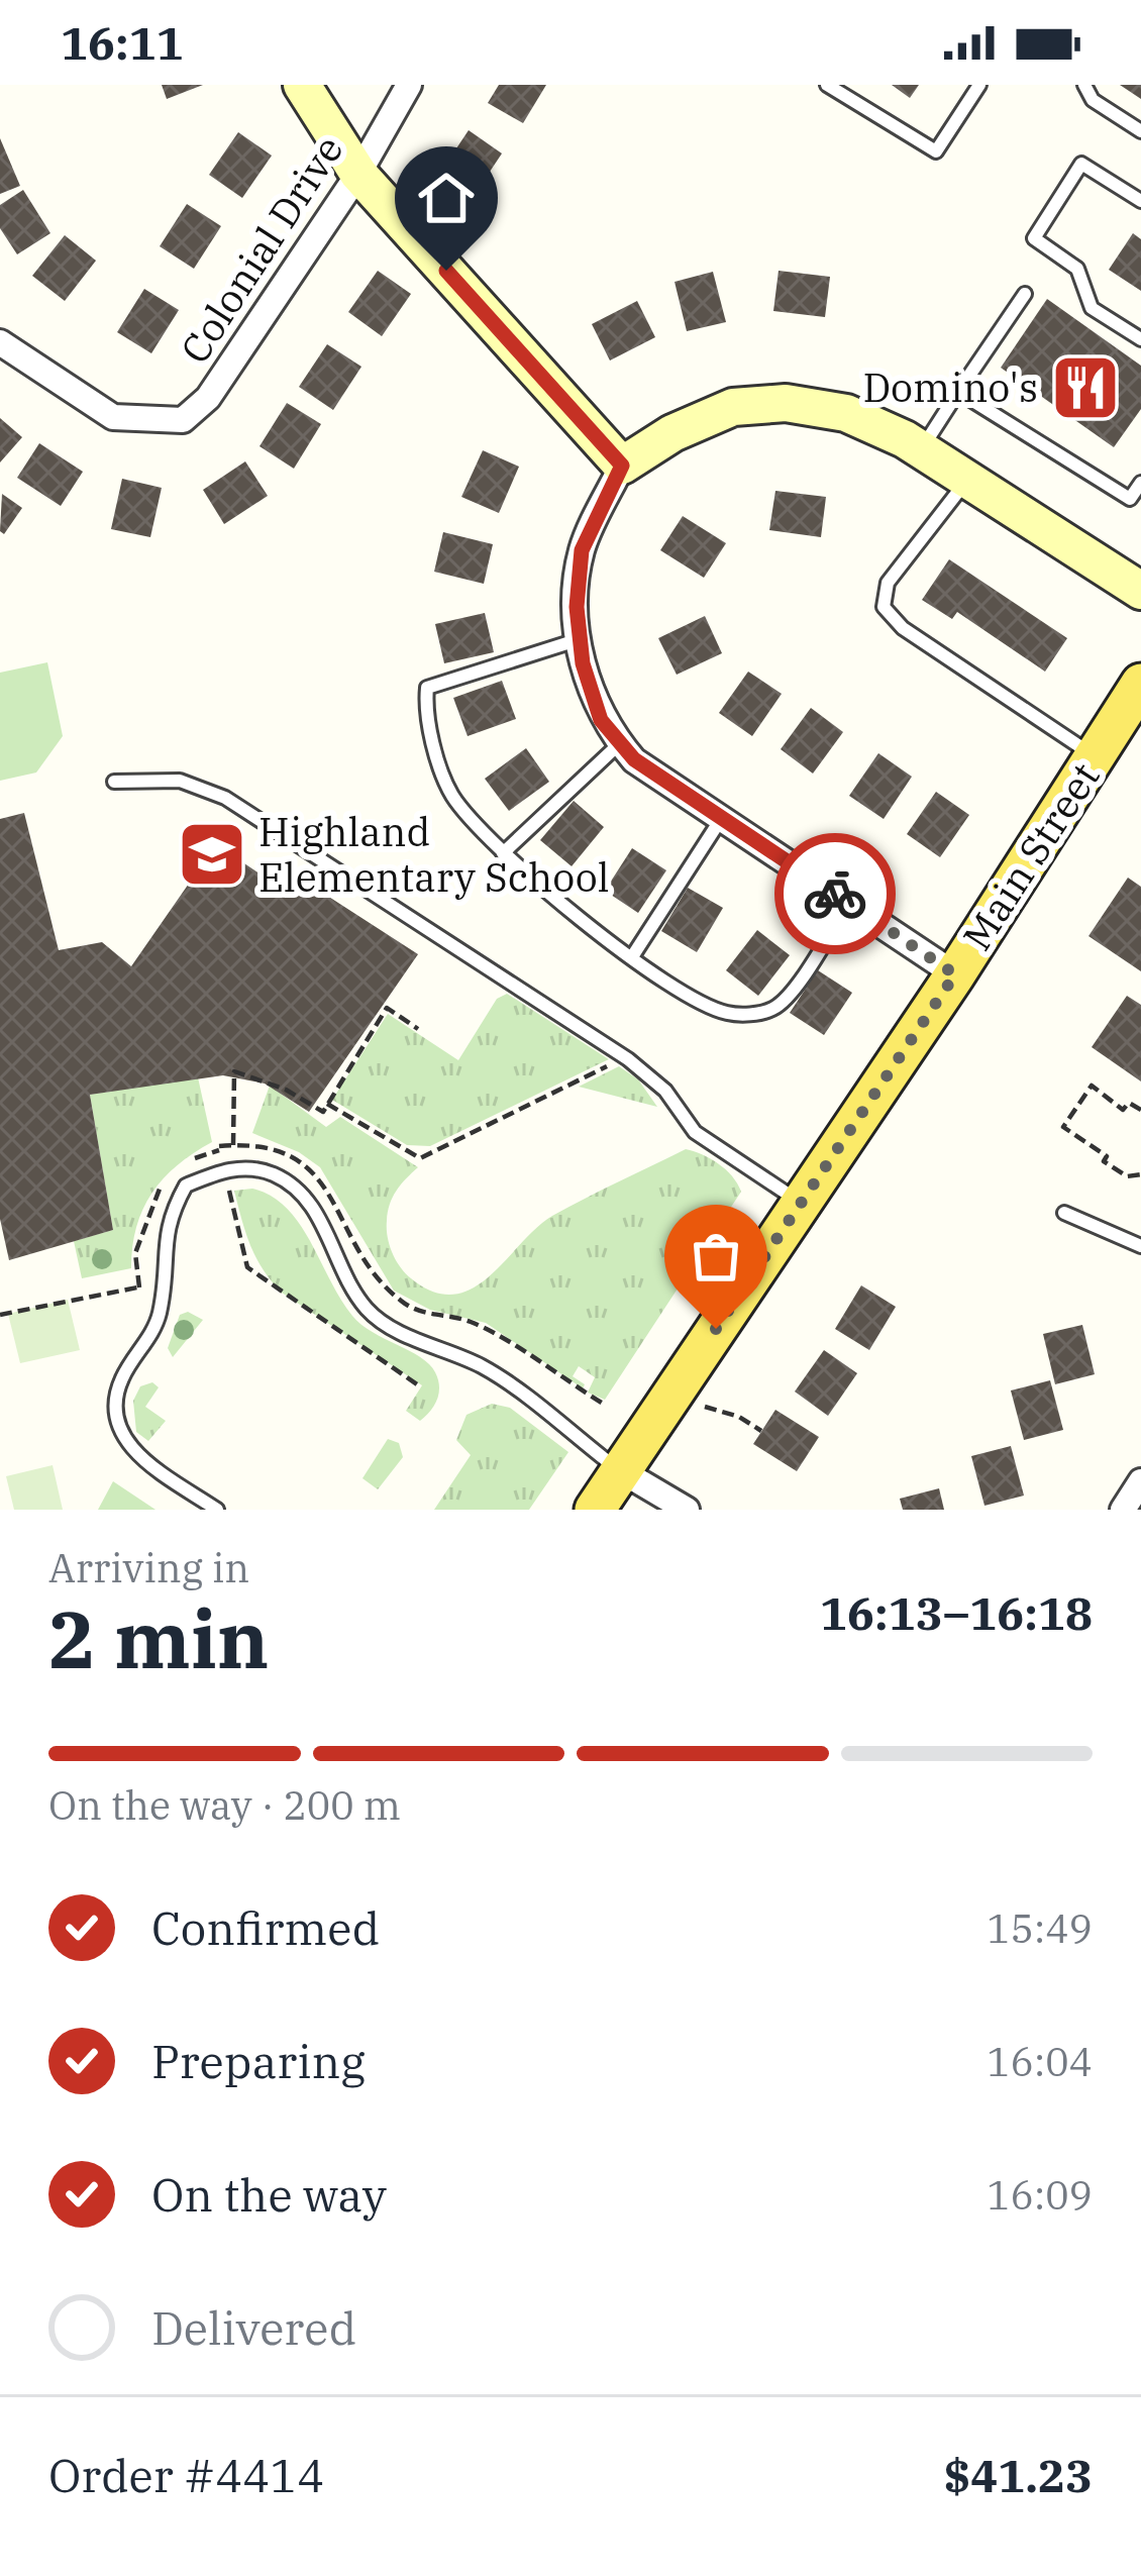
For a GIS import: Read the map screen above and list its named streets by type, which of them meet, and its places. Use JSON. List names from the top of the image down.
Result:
{
  "streets": {
    "main road": ["Main Street"],
    "street": ["Colonial Drive"]
  },
  "places": {
    "restaurant": ["Domino's"],
    "school or university": ["Highland Elementary School"]
  },
  "page": {
    "status": "16:11",
    "heading": ["2 min", "Arriving in", "16:13–16:18"],
    "panel": ["Order #4414", "$41.23"],
    "bar": "On the way · 200 m",
    "list": [
      ["Confirmed", "15:49"],
      ["Preparing", "16:04"],
      ["On the way", "16:09"],
      "Delivered"
    ]
  }
}
